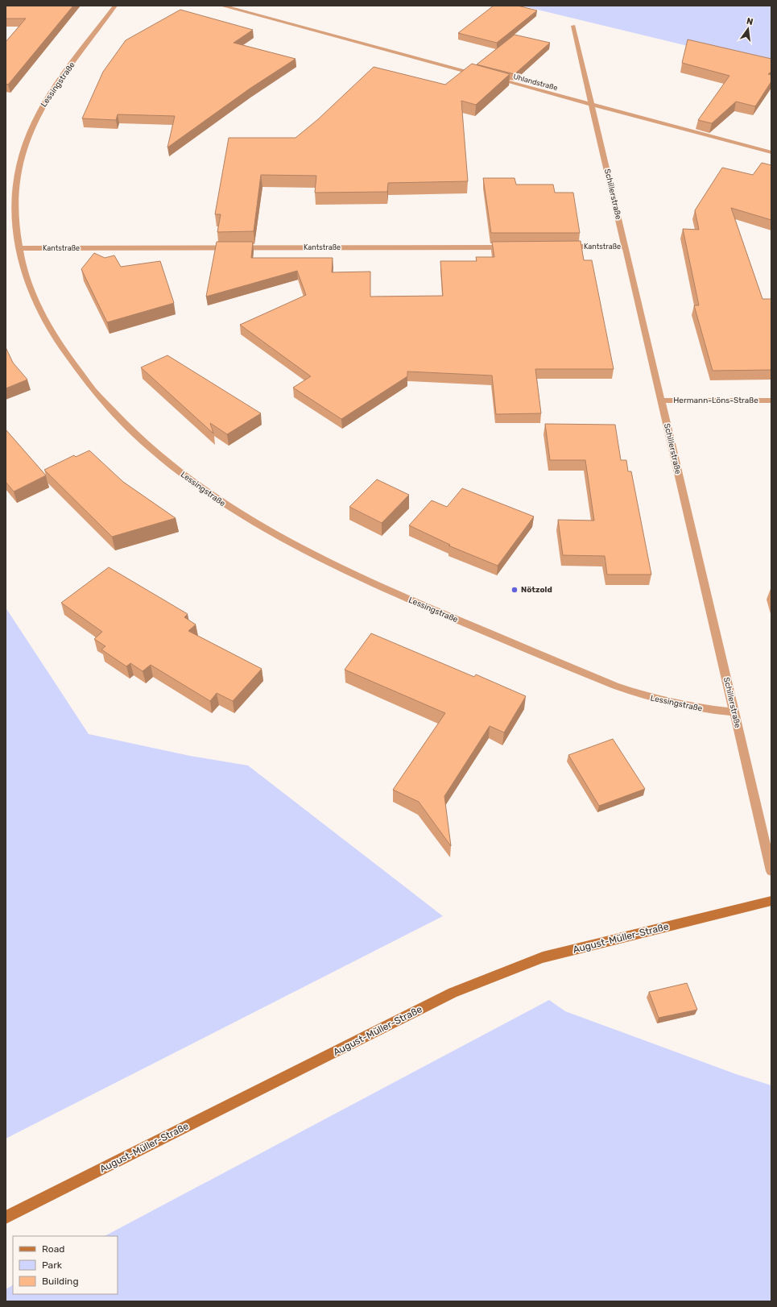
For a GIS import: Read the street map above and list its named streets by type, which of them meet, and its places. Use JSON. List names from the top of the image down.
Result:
{
  "streets": {
    "main road": ["August-Müller-Straße"],
    "street": [
      "Uhlandstraße",
      "Lessingstraße",
      "Schillerstraße",
      "Kantstraße",
      "Hermann-Löns-Straße"
    ]
  },
  "crossings": [
    ["Uhlandstraße", "Schillerstraße"],
    ["Lessingstraße", "Schillerstraße"],
    ["Lessingstraße", "Kantstraße"],
    ["Schillerstraße", "Kantstraße"],
    ["Schillerstraße", "Hermann-Löns-Straße"]
  ],
  "places": ["Nötzold"],
  "legend": ["Road", "Park", "Building"],
  "north": "top"
}
